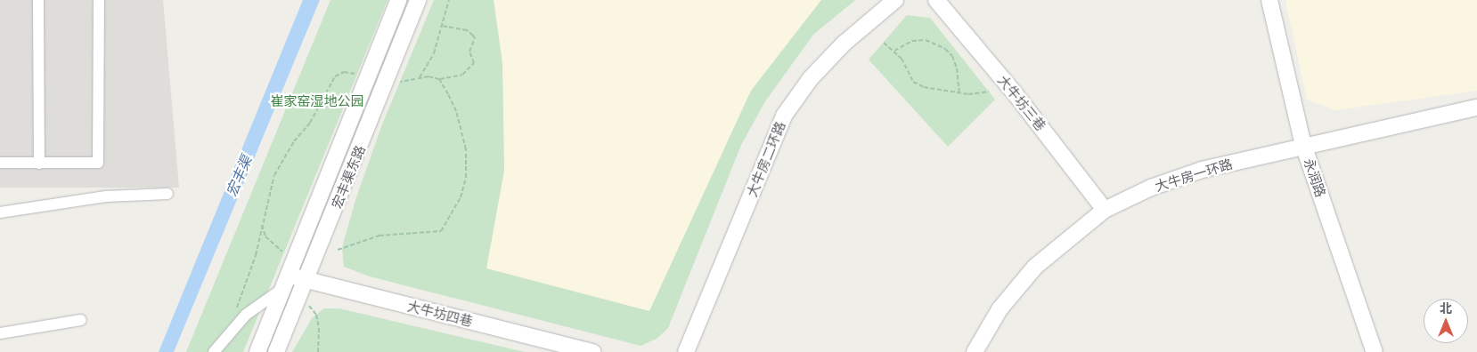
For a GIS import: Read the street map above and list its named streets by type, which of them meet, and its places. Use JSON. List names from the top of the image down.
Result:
{
  "streets": {
    "street": [
      "大牛坊三巷",
      "大牛房二环路",
      "大牛房一环路",
      "宏丰渠东路",
      "永润路",
      "大牛坊四巷"
    ]
  },
  "crossings": [
    ["大牛坊三巷", "大牛房一环路"],
    ["大牛房一环路", "永润路"],
    ["宏丰渠东路", "大牛坊四巷"]
  ],
  "water": ["宏丰渠"],
  "parks": ["崔家窑湿地公园"],
  "north": "top"
}
